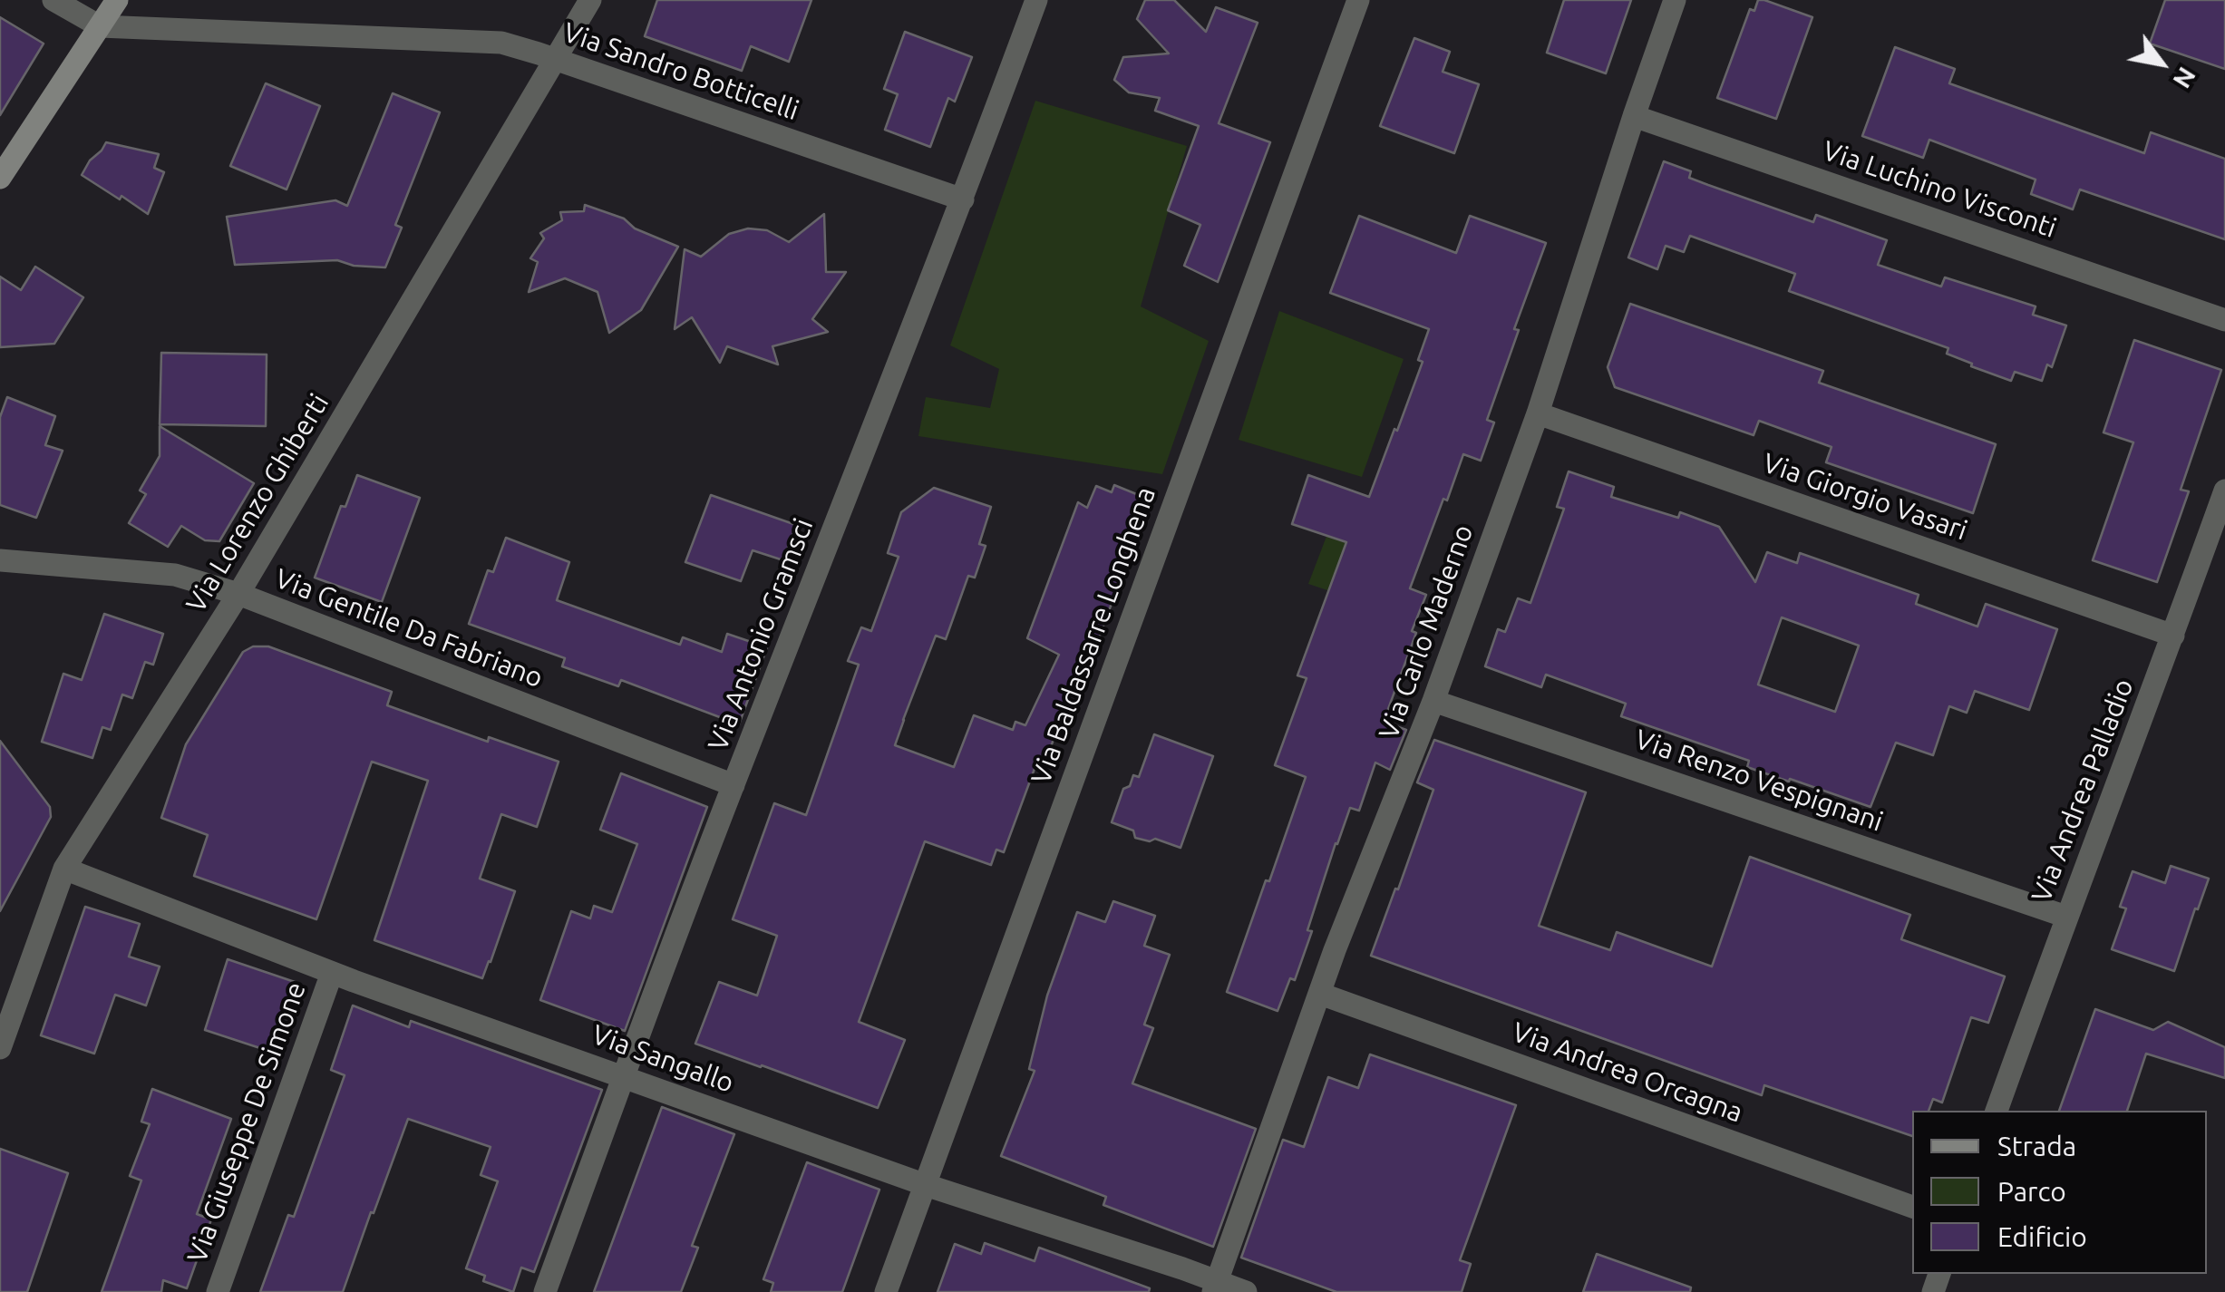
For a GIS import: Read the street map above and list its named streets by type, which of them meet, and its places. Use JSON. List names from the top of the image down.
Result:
{
  "streets": {
    "street": [
      "Via Sandro Botticelli",
      "Via Luchino Visconti",
      "Via Giorgio Vasari",
      "Via Lorenzo Ghiberti",
      "Via Gentile Da Fabriano",
      "Via Carlo Maderno",
      "Via Antonio Gramsci",
      "Via Baldassarre Longhena",
      "Via Renzo Vespignani",
      "Via Andrea Palladio",
      "Via Sangallo",
      "Via Andrea Orcagna",
      "Via Giuseppe De Simone"
    ]
  },
  "crossings": [
    ["Via Sandro Botticelli", "Via Lorenzo Ghiberti"],
    ["Via Sandro Botticelli", "Via Antonio Gramsci"],
    ["Via Luchino Visconti", "Via Carlo Maderno"],
    ["Via Giorgio Vasari", "Via Carlo Maderno"],
    ["Via Giorgio Vasari", "Via Andrea Palladio"],
    ["Via Lorenzo Ghiberti", "Via Gentile Da Fabriano"],
    ["Via Lorenzo Ghiberti", "Via Sangallo"],
    ["Via Gentile Da Fabriano", "Via Antonio Gramsci"],
    ["Via Carlo Maderno", "Via Renzo Vespignani"],
    ["Via Carlo Maderno", "Via Sangallo"],
    ["Via Carlo Maderno", "Via Andrea Orcagna"],
    ["Via Antonio Gramsci", "Via Sangallo"],
    ["Via Baldassarre Longhena", "Via Sangallo"],
    ["Via Renzo Vespignani", "Via Andrea Palladio"],
    ["Via Sangallo", "Via Giuseppe De Simone"]
  ],
  "legend": ["Strada", "Parco", "Edificio"],
  "north": "bottom right"
}
